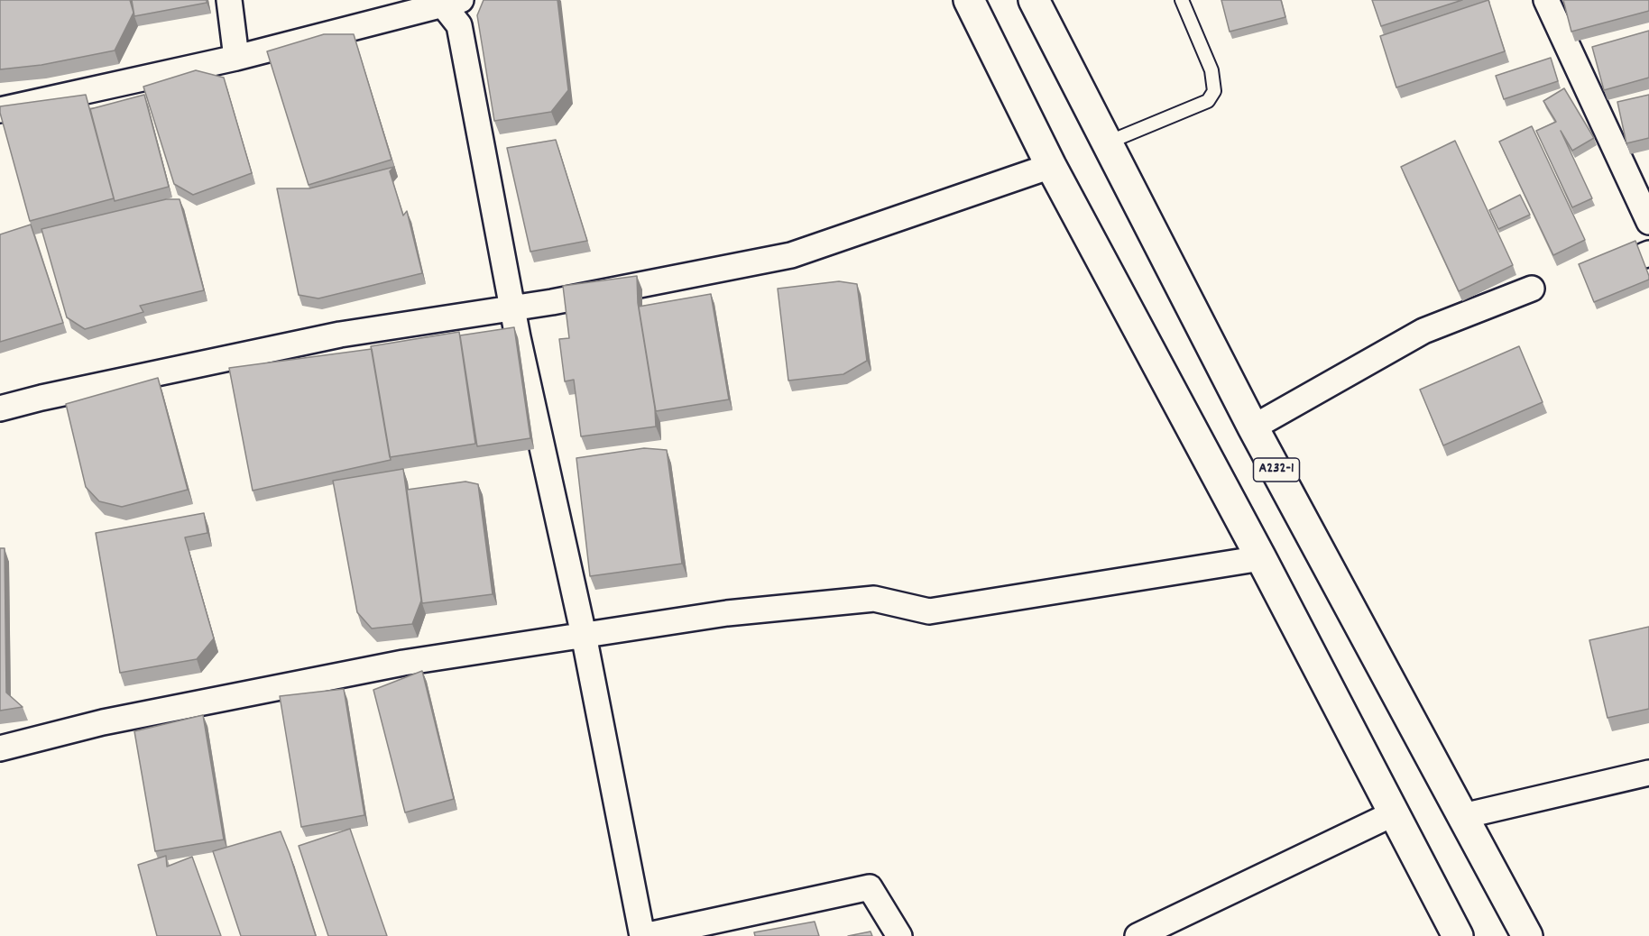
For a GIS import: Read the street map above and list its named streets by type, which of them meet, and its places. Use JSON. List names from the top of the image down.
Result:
{
  "streets": {
    "highway": ["A232-1"]
  }
}
